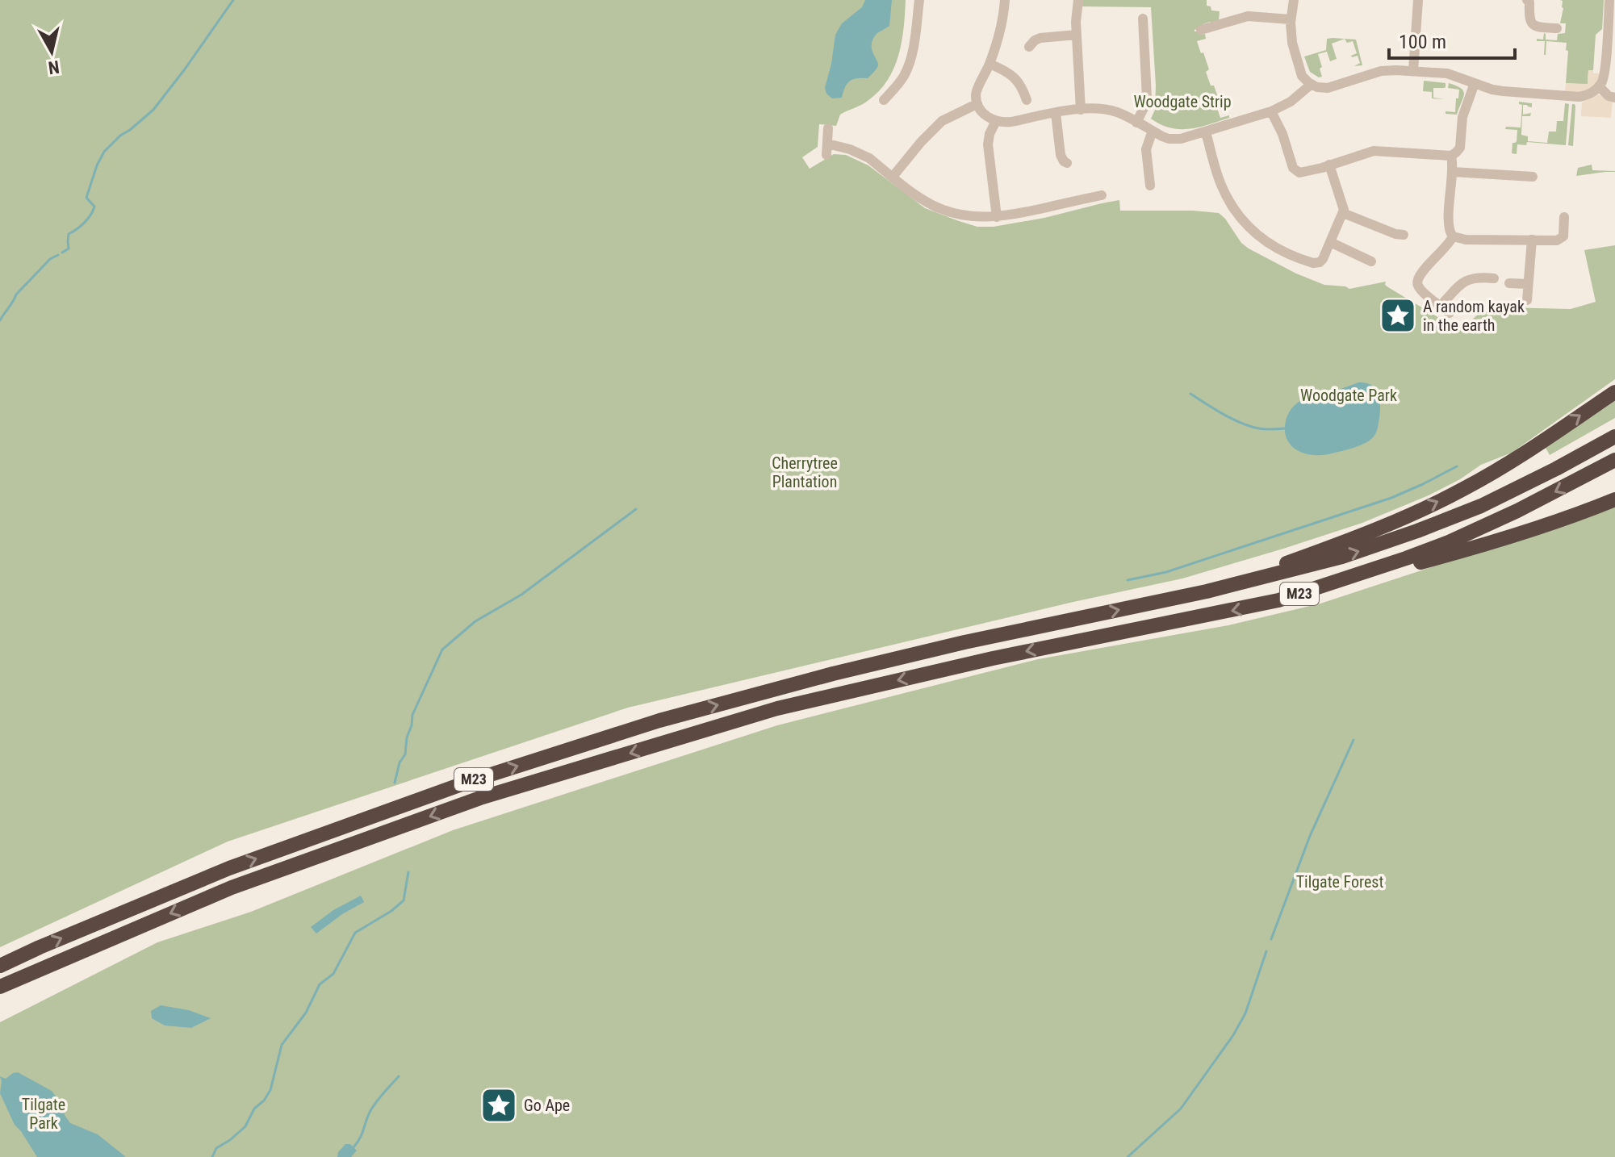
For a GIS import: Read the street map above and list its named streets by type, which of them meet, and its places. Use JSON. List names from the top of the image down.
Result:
{
  "streets": {
    "highway": ["M23"]
  },
  "parks": [
    "Woodgate Strip",
    "Woodgate Park",
    "Cherrytree Plantation",
    "Tilgate Forest",
    "Tilgate Park"
  ],
  "places": {
    "place": ["A random kayak in the earth", "Go Ape"]
  },
  "scale_bar": "100 m",
  "north": "bottom"
}
